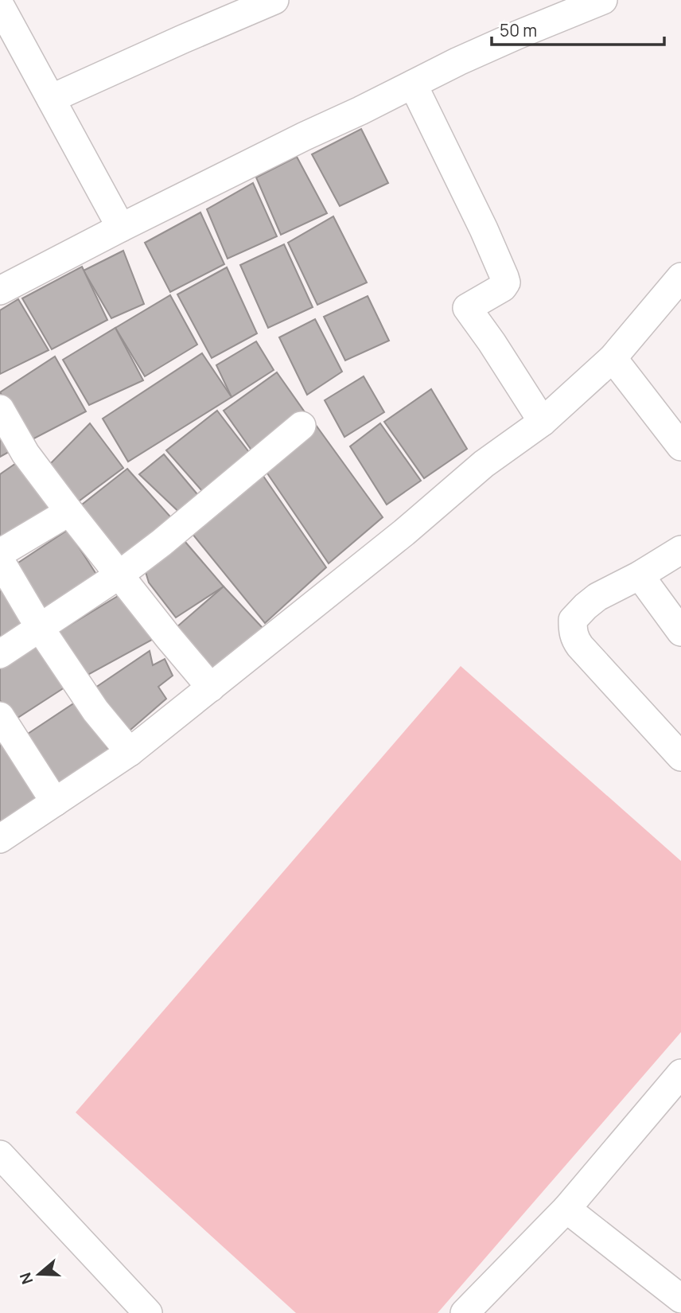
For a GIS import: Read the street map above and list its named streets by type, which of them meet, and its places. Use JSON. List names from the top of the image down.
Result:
{
  "scale_bar": "50 m",
  "north": "left"
}
